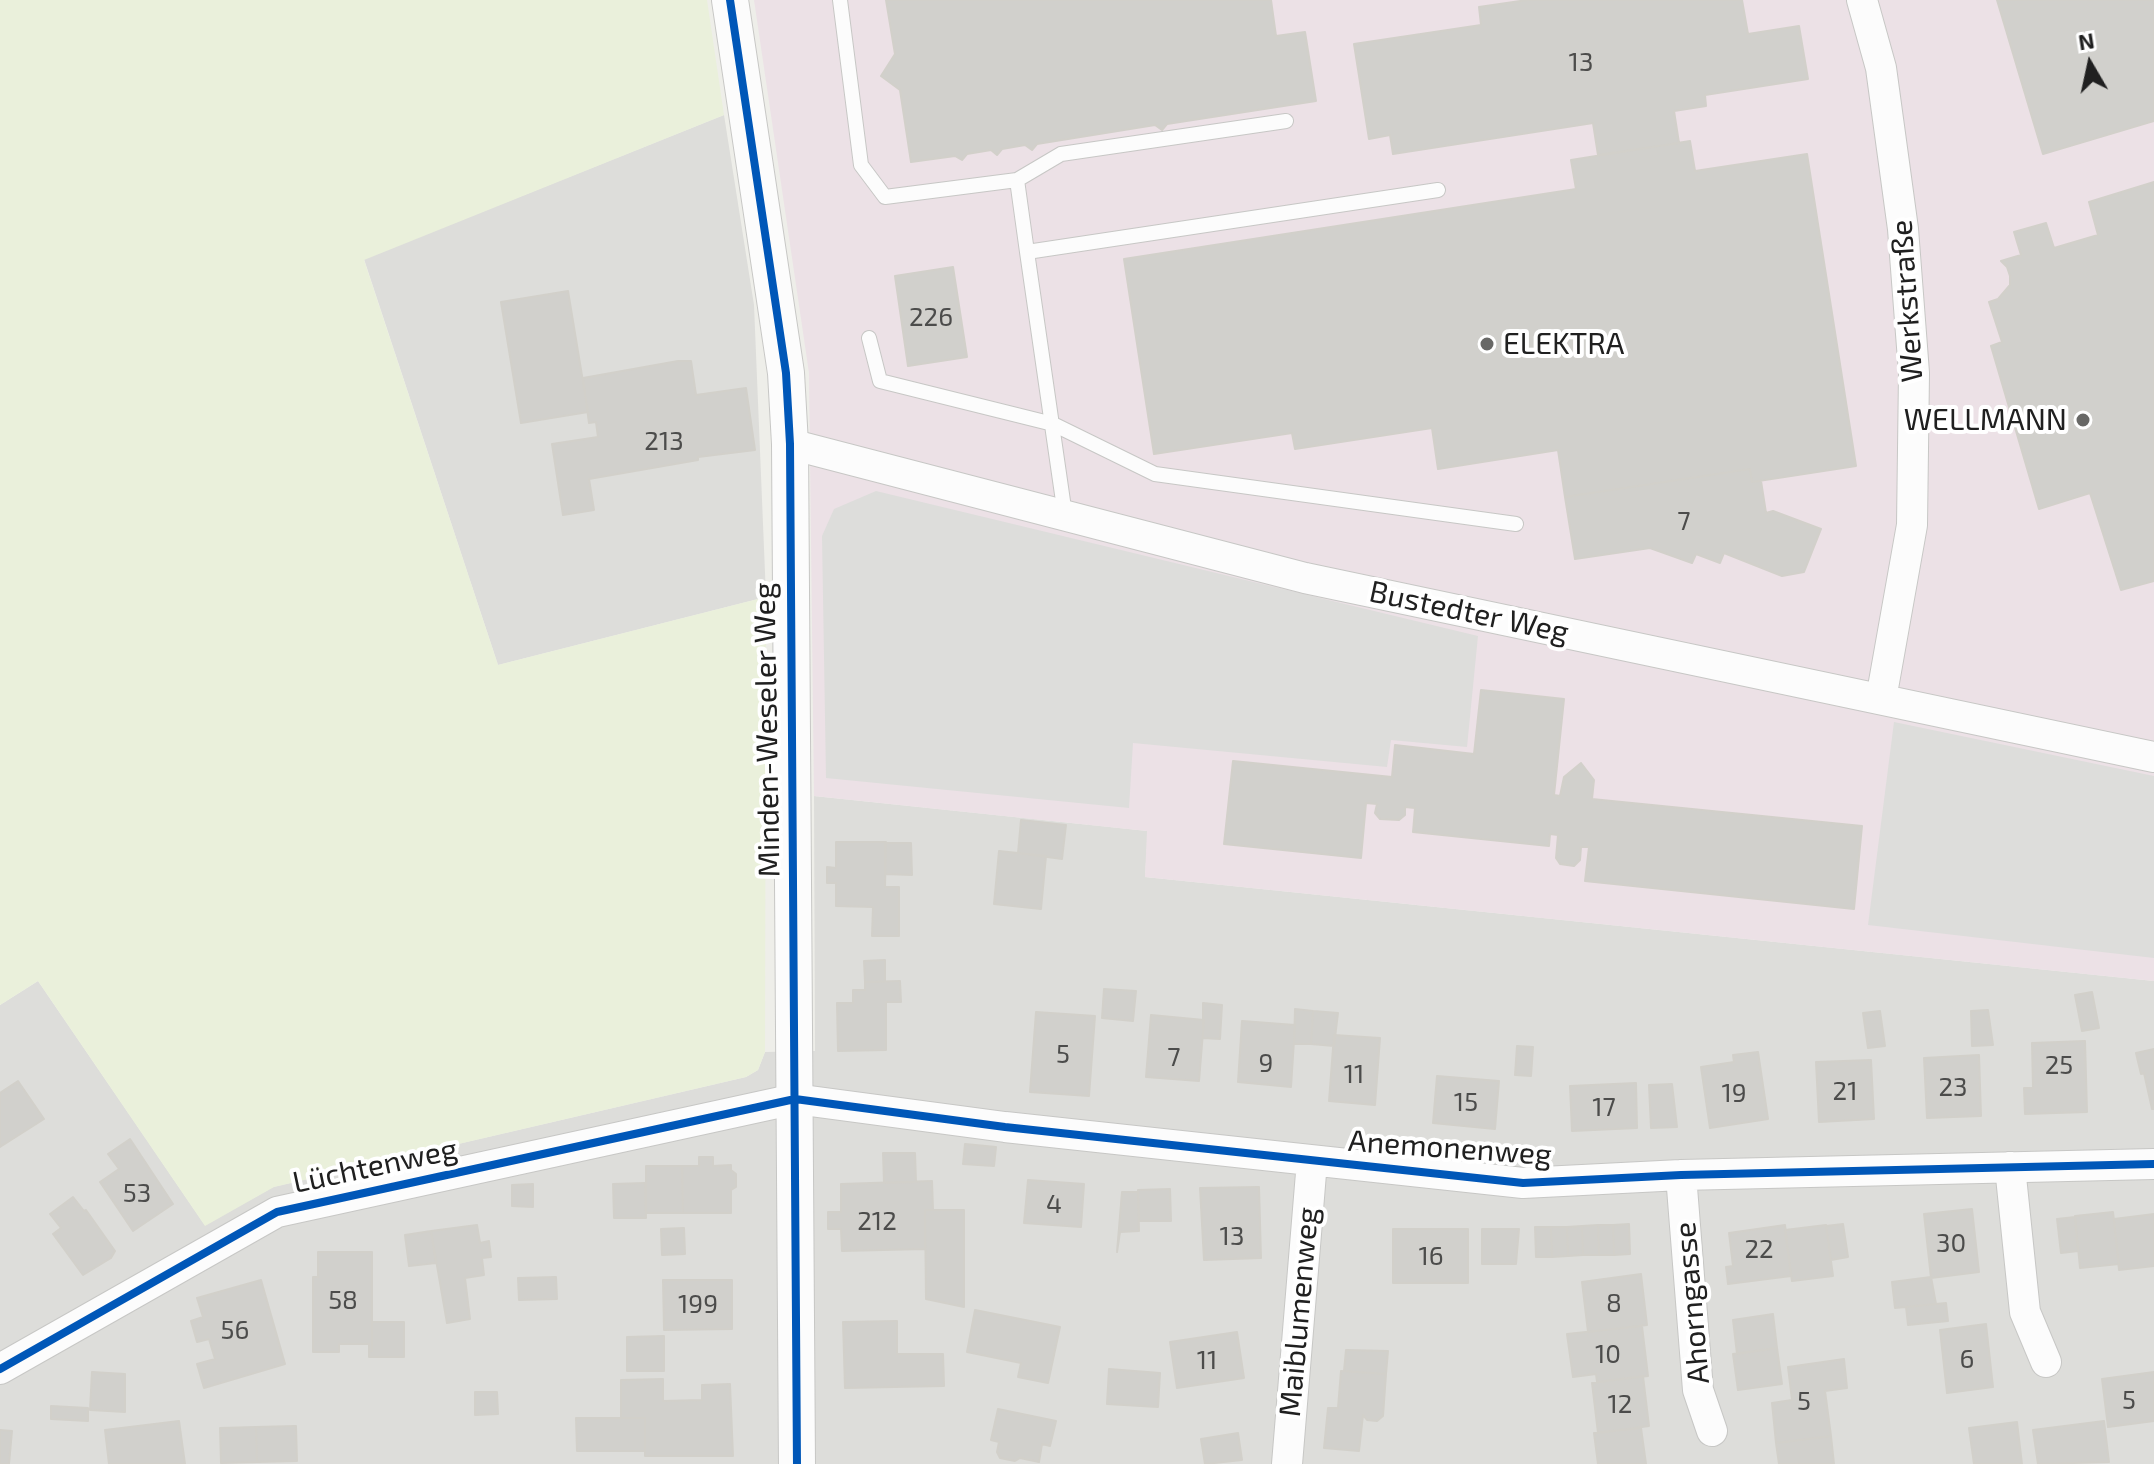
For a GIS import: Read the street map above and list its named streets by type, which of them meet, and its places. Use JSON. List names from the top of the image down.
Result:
{
  "streets": {
    "street": [
      "Werkstraße",
      "Bustedter Weg",
      "Minden-Weseler Weg",
      "Anemonenweg",
      "Lüchtenweg",
      "Ahorngasse",
      "Maiblumenweg"
    ]
  },
  "crossings": [
    ["Werkstraße", "Bustedter Weg"],
    ["Bustedter Weg", "Minden-Weseler Weg"],
    ["Minden-Weseler Weg", "Anemonenweg"],
    ["Minden-Weseler Weg", "Lüchtenweg"],
    ["Anemonenweg", "Lüchtenweg"],
    ["Anemonenweg", "Ahorngasse"],
    ["Anemonenweg", "Maiblumenweg"]
  ],
  "places": ["ELEKTRA", "WELLMANN"],
  "house_numbers": [
    "13",
    "226",
    "213",
    "7",
    "5",
    "7",
    "9",
    "25",
    "11",
    "23",
    "21",
    "19",
    "15",
    "17",
    "53",
    "4",
    "212",
    "13",
    "30",
    "22",
    "16",
    "58",
    "8",
    "199",
    "56",
    "10",
    "6",
    "11",
    "5",
    "5",
    "12"
  ],
  "north": "top"
}
